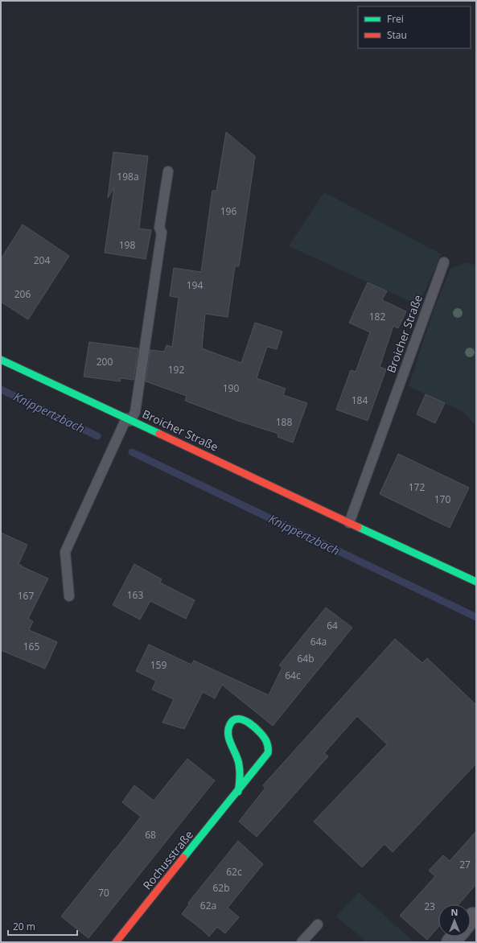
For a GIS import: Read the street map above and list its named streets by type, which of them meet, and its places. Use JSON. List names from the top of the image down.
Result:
{
  "streets": {
    "street": ["Broicher Straße", "Rochusstraße"]
  },
  "water": ["Knippertzbach"],
  "house_numbers": [
    "198a",
    "196",
    "198",
    "204",
    "194",
    "206",
    "182",
    "200",
    "192",
    "190",
    "184",
    "188",
    "172",
    "170",
    "163",
    "167",
    "64",
    "64a",
    "165",
    "64b",
    "159",
    "64c",
    "68",
    "27",
    "62c",
    "62b",
    "70",
    "62a",
    "23"
  ],
  "legend": ["Frei", "Stau"],
  "scale_bar": "20 m",
  "north": "top"
}
